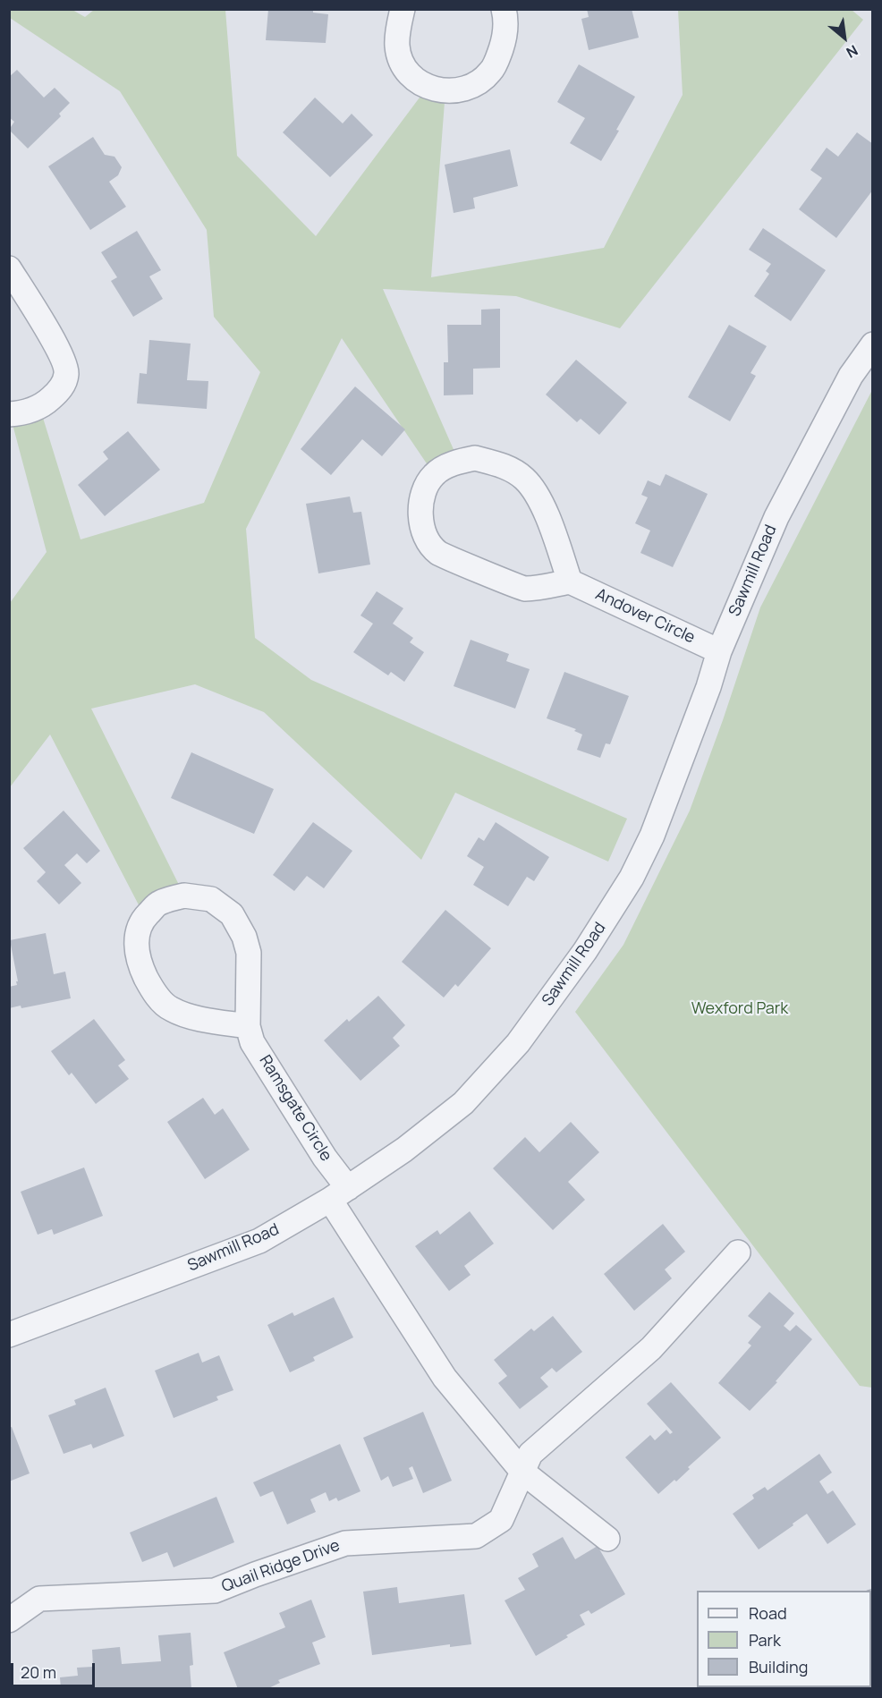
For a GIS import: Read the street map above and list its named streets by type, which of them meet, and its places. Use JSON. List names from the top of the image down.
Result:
{
  "streets": {
    "street": [
      "Sawmill Road",
      "Andover Circle",
      "Ramsgate Circle",
      "Quail Ridge Drive"
    ]
  },
  "crossings": [
    ["Sawmill Road", "Andover Circle"],
    ["Sawmill Road", "Ramsgate Circle"]
  ],
  "parks": ["Wexford Park"],
  "legend": ["Road", "Park", "Building"],
  "scale_bar": "20 m",
  "north": "bottom right"
}
